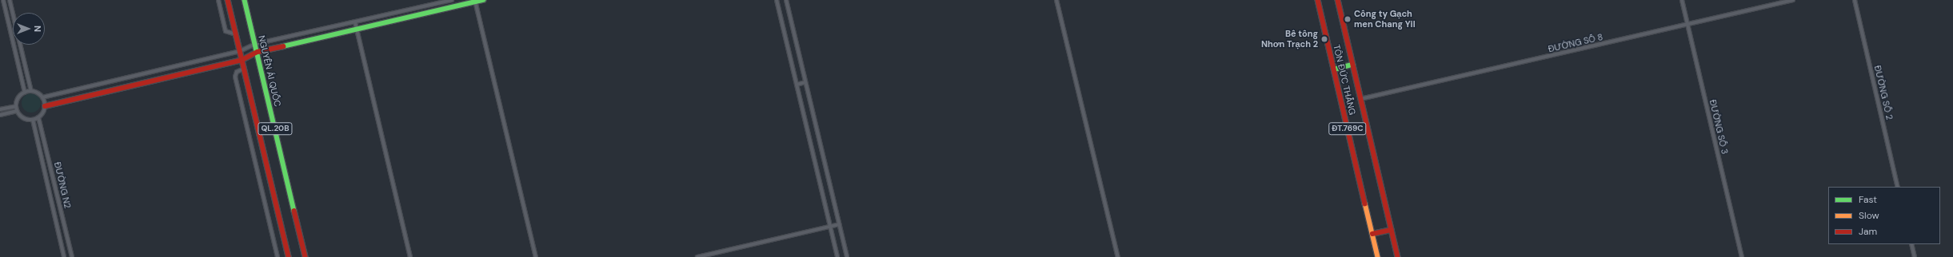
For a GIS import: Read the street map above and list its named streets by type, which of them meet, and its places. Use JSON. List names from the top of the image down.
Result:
{
  "streets": {
    "main road": [
      "NGUYỄN ÁI QUỐC",
      "TÔN ĐỨC THẮNG",
      "QL.20B",
      "ĐT.769C"
    ],
    "street": [
      "ĐƯỜNG SỐ 8",
      "ĐƯỜNG SỐ 2",
      "ĐƯỜNG SỐ 3",
      "ĐƯỜNG N2"
    ]
  },
  "crossings": [
    ["ĐƯỜNG SỐ 8", "TÔN ĐỨC THẮNG"],
    ["ĐƯỜNG SỐ 8", "ĐƯỜNG SỐ 3"]
  ],
  "places": ["Công ty Gạch men Chang Yil", "Bê tông Nhơn Trạch 2"],
  "legend": ["Fast", "Slow", "Jam"],
  "north": "right"
}
